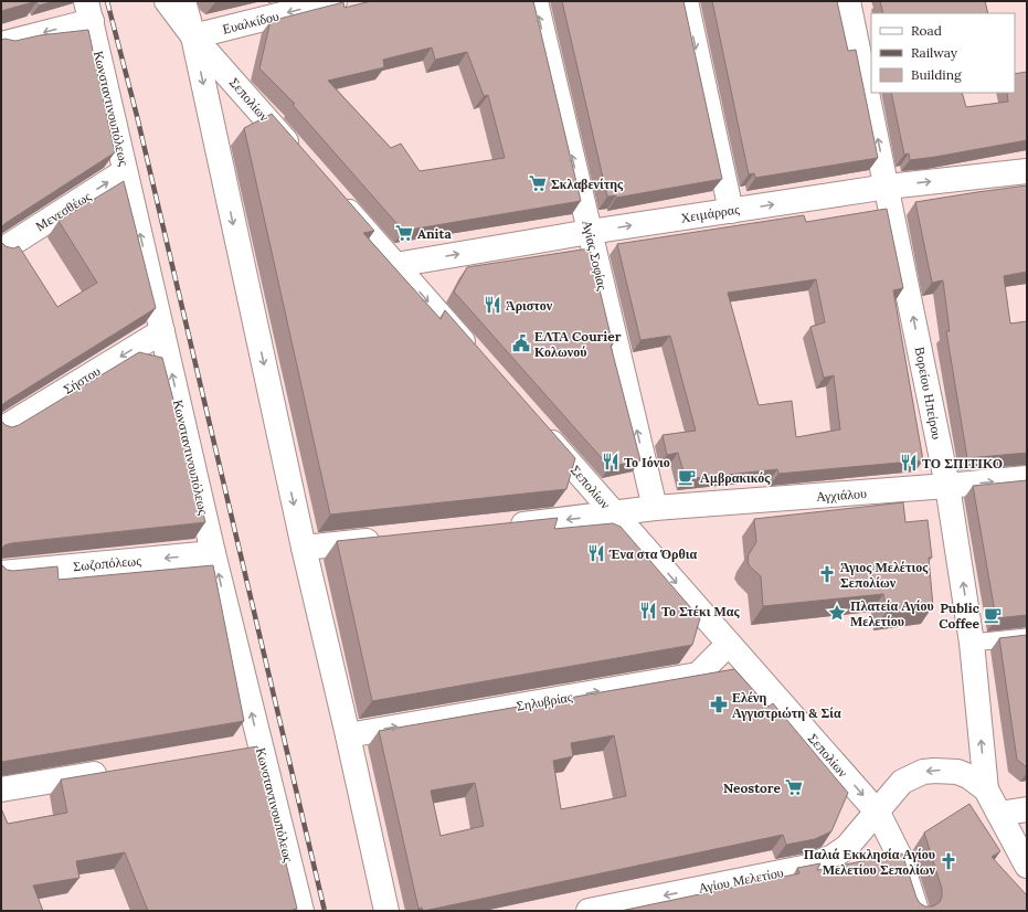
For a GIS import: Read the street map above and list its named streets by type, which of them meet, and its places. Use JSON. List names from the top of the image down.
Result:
{
  "streets": {
    "street": [
      "Ευαλκίδου",
      "Σεπολίων",
      "Κωνσταντινουπόλεως",
      "Μενεσθέως",
      "Χειμάρρας",
      "Αγίας Σοφίας",
      "Σήστου",
      "Βορείου Ηπείρου",
      "Αγχιάλου",
      "Σωζοπόλεως",
      "Σηλυβρίας",
      "Αγίου Μελετίου"
    ]
  },
  "crossings": [
    ["Ευαλκίδου", "Σεπολίων"],
    ["Σεπολίων", "Σηλυβρίας"],
    ["Σεπολίων", "Αγίου Μελετίου"],
    ["Κωνσταντινουπόλεως", "Μενεσθέως"],
    ["Κωνσταντινουπόλεως", "Σήστου"],
    ["Κωνσταντινουπόλεως", "Σωζοπόλεως"],
    ["Χειμάρρας", "Αγίας Σοφίας"],
    ["Χειμάρρας", "Βορείου Ηπείρου"],
    ["Αγίας Σοφίας", "Αγχιάλου"],
    ["Βορείου Ηπείρου", "Αγχιάλου"],
    ["Βορείου Ηπείρου", "Αγίου Μελετίου"]
  ],
  "one_way": [
    "Ευαλκίδου",
    "Σεπολίων",
    "Μενεσθέως",
    "Χειμάρρας",
    "Σήστου",
    "Βορείου Ηπείρου",
    "Αγίου Μελετίου"
  ],
  "places": {
    "supermarket": ["Σκλαβενίτης", "Anita", "Neostore"],
    "restaurant": [
      "Άριστον",
      "Το Ιόνιο",
      "ΤΟ ΣΠΙΤΙΚΟ",
      "Ένα στα Όρθια",
      "Το Στέκι Μας"
    ],
    "public building": ["ΕΛΤΑ Courier Κολωνού"],
    "cafe": ["Αμβρακικός", "Public Coffee"],
    "church": ["Άγιος Μελέτιος Σεπολίων", "Παλιά Εκκλησία Αγίου Μελετίου Σεπολίων"],
    "place": ["Πλατεία Αγίου Μελετίου"],
    "pharmacy": ["Ελένη Αγγιστριώτη & Σία"]
  },
  "legend": ["Road", "Railway", "Building"]
}
